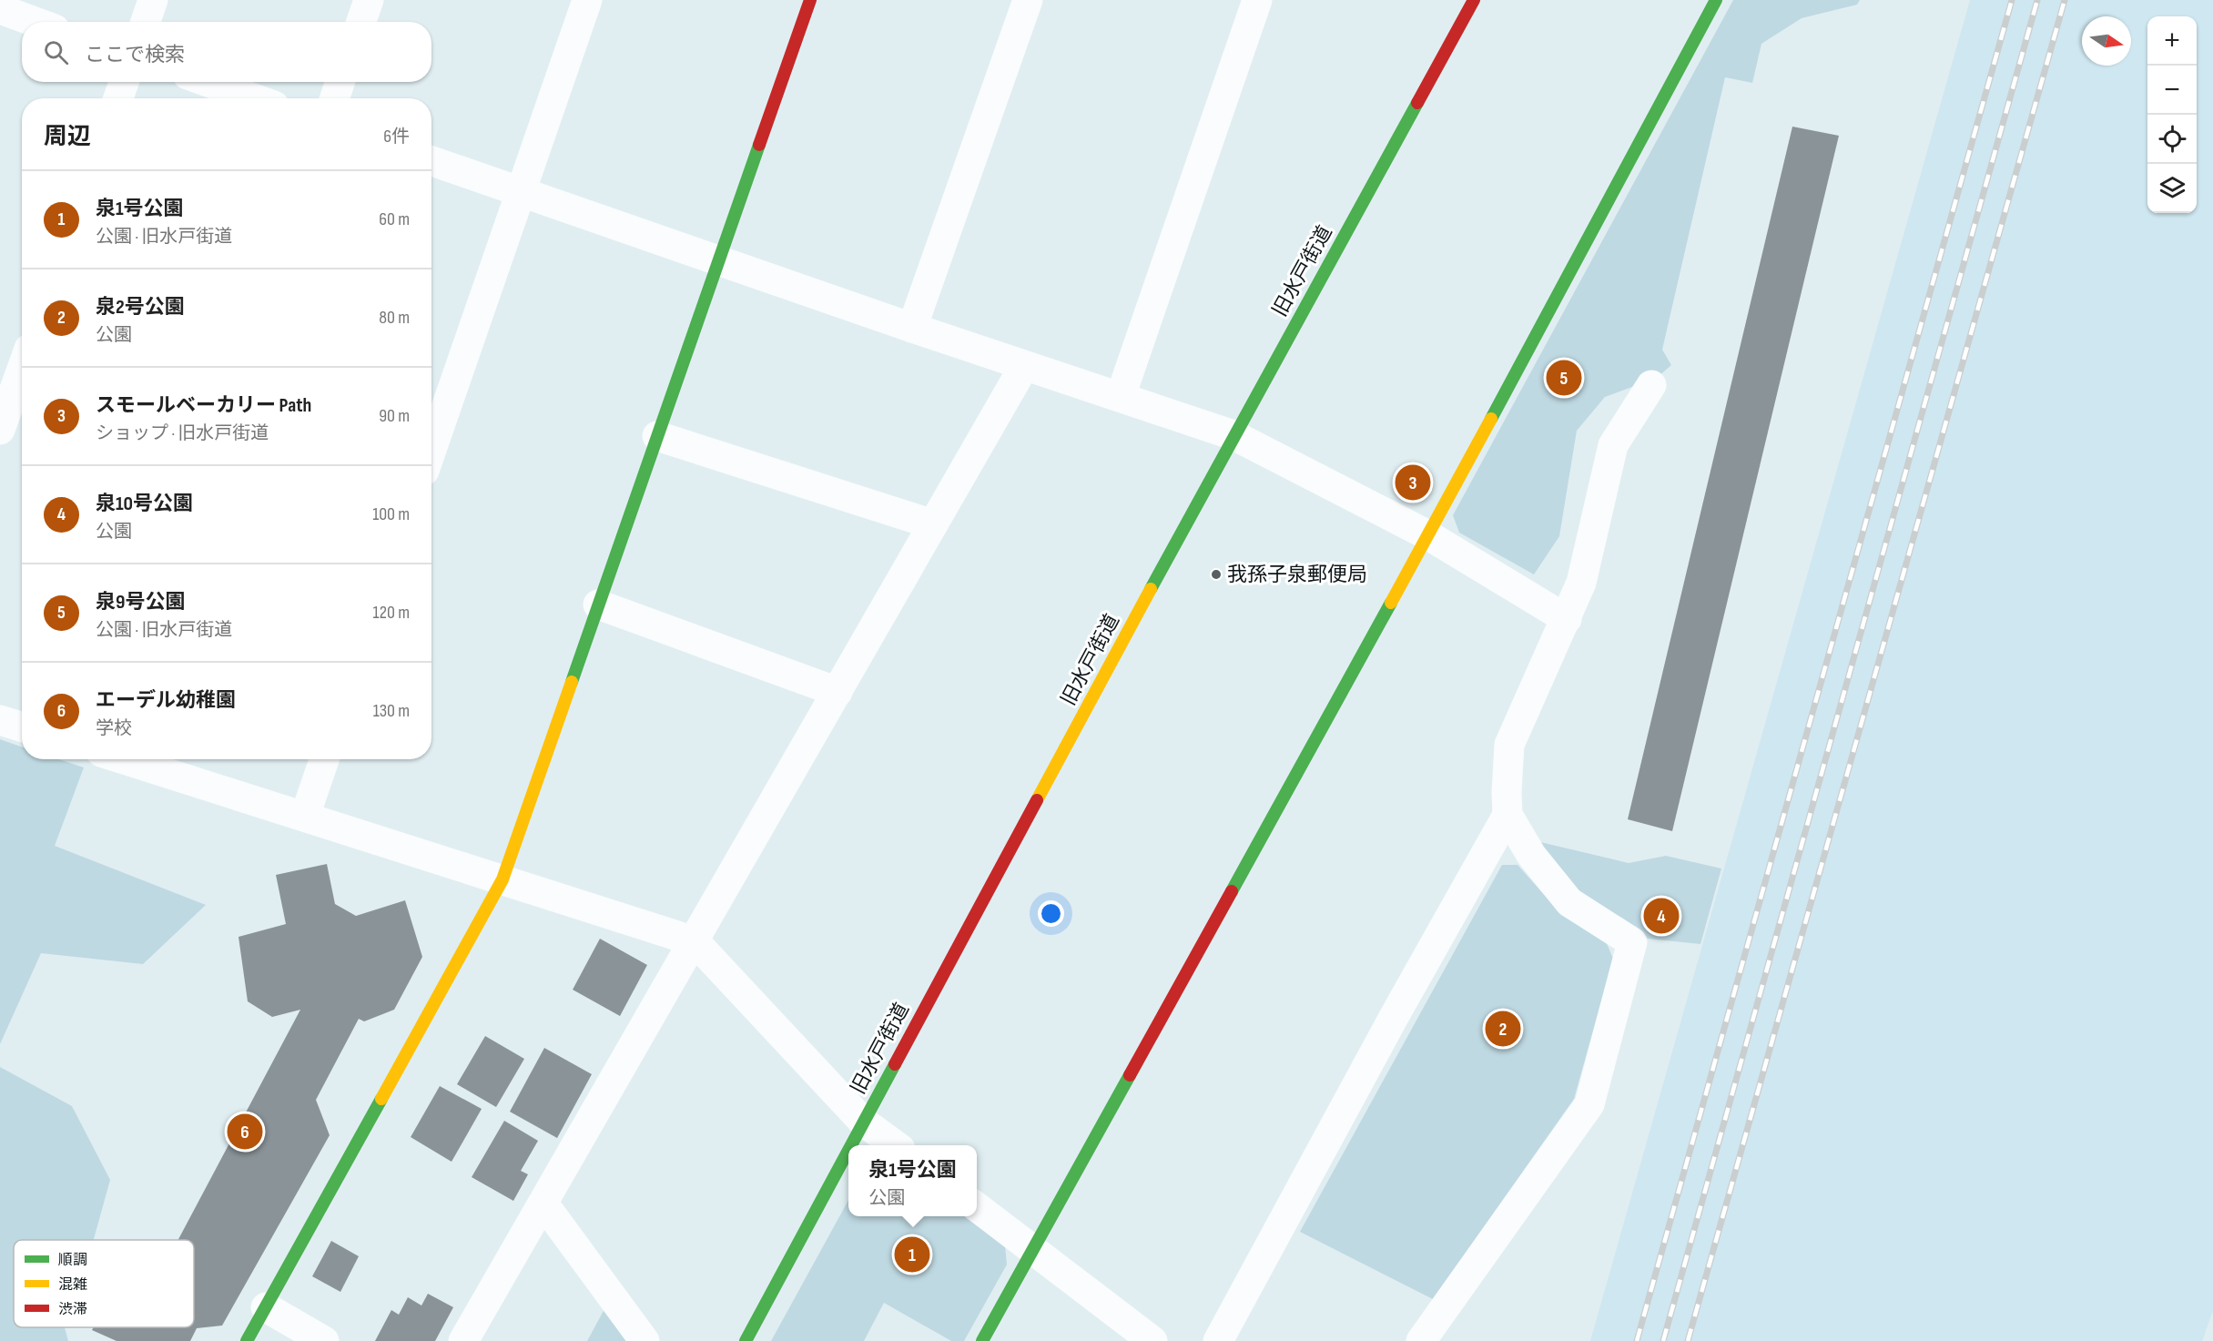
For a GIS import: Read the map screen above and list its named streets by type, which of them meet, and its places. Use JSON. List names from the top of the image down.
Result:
{
  "streets": {
    "street": ["旧水戸街道"]
  },
  "places": ["我孫子泉郵便局"],
  "legend": ["順調", "混雑", "渋滞"],
  "north": "right",
  "page": {
    "map_buttons": ["+", "−"],
    "search": "ここで検索",
    "heading": ["周辺", "6件"],
    "list": [
      {
        "mark": "1",
        "name": "泉1号公園",
        "note": "公園 · 旧水戸街道",
        "value": "60 m"
      },
      {
        "mark": "2",
        "name": "泉2号公園",
        "note": "公園",
        "value": "80 m"
      },
      {
        "mark": "3",
        "name": "スモールベーカリー Path",
        "note": "ショップ · 旧水戸街道",
        "value": "90 m"
      },
      {
        "mark": "4",
        "name": "泉10号公園",
        "note": "公園",
        "value": "100 m"
      },
      {
        "mark": "5",
        "name": "泉9号公園",
        "note": "公園 · 旧水戸街道",
        "value": "120 m"
      },
      {
        "mark": "6",
        "name": "エーデル幼稚園",
        "note": "学校",
        "value": "130 m"
      }
    ],
    "pins": [
      "5",
      "3",
      "4",
      "2",
      "6",
      "1"
    ],
    "popup": ["泉1号公園", "公園"]
  }
}
